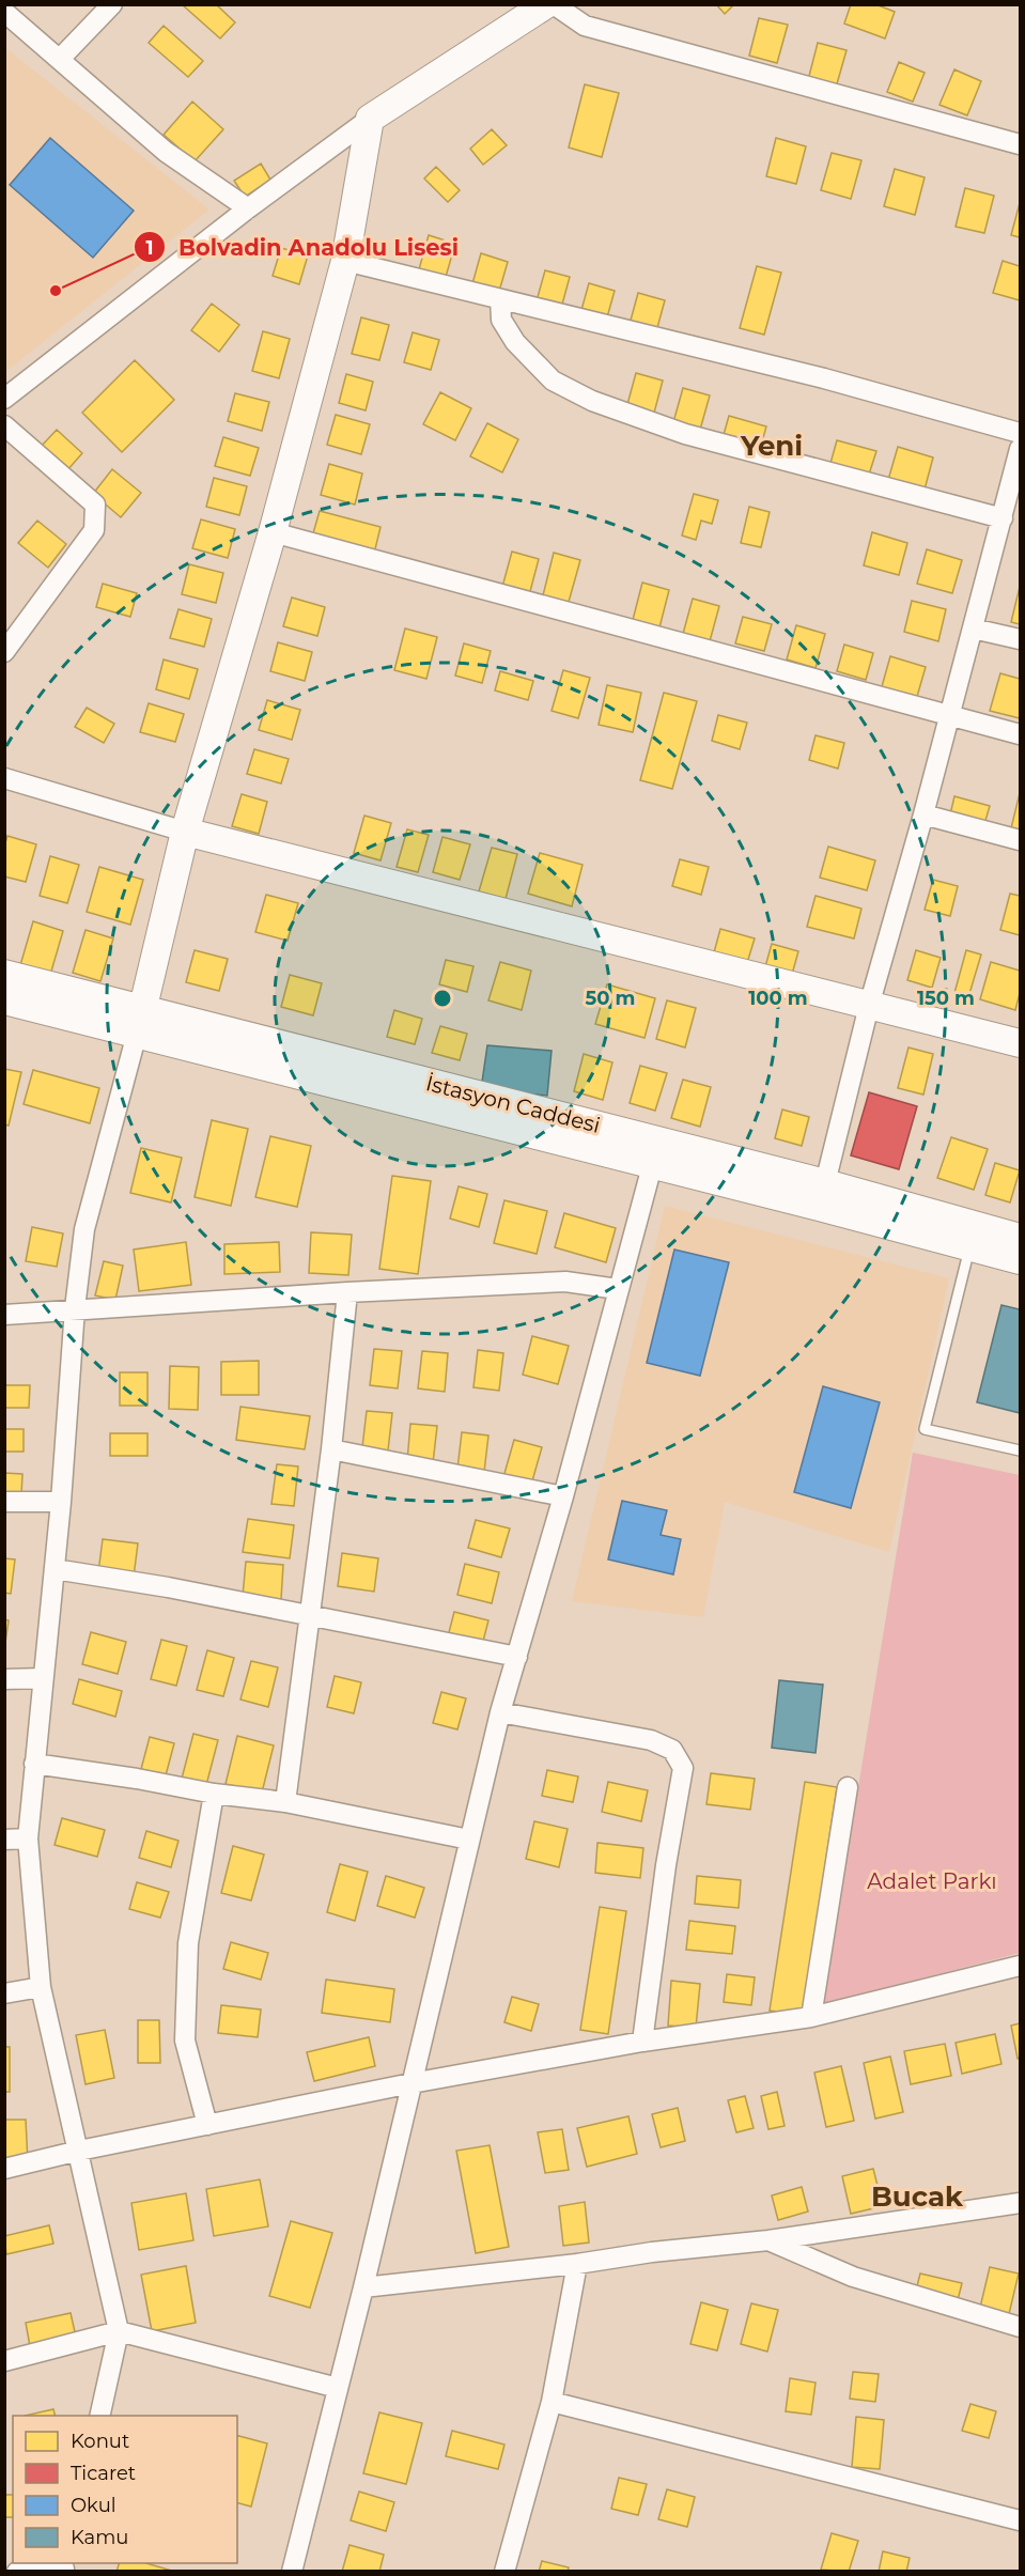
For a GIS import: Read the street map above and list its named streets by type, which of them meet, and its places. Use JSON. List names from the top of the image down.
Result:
{
  "streets": {
    "main road": ["İstasyon Caddesi"]
  },
  "districts": ["Yeni", "Bucak"],
  "parks": ["Adalet Parkı"],
  "places": ["Bolvadin Anadolu Lisesi"],
  "legend": [
    "Konut",
    "Ticaret",
    "Okul",
    "Kamu"
  ],
  "rings": ["50 m", "100 m", "150 m"]
}
